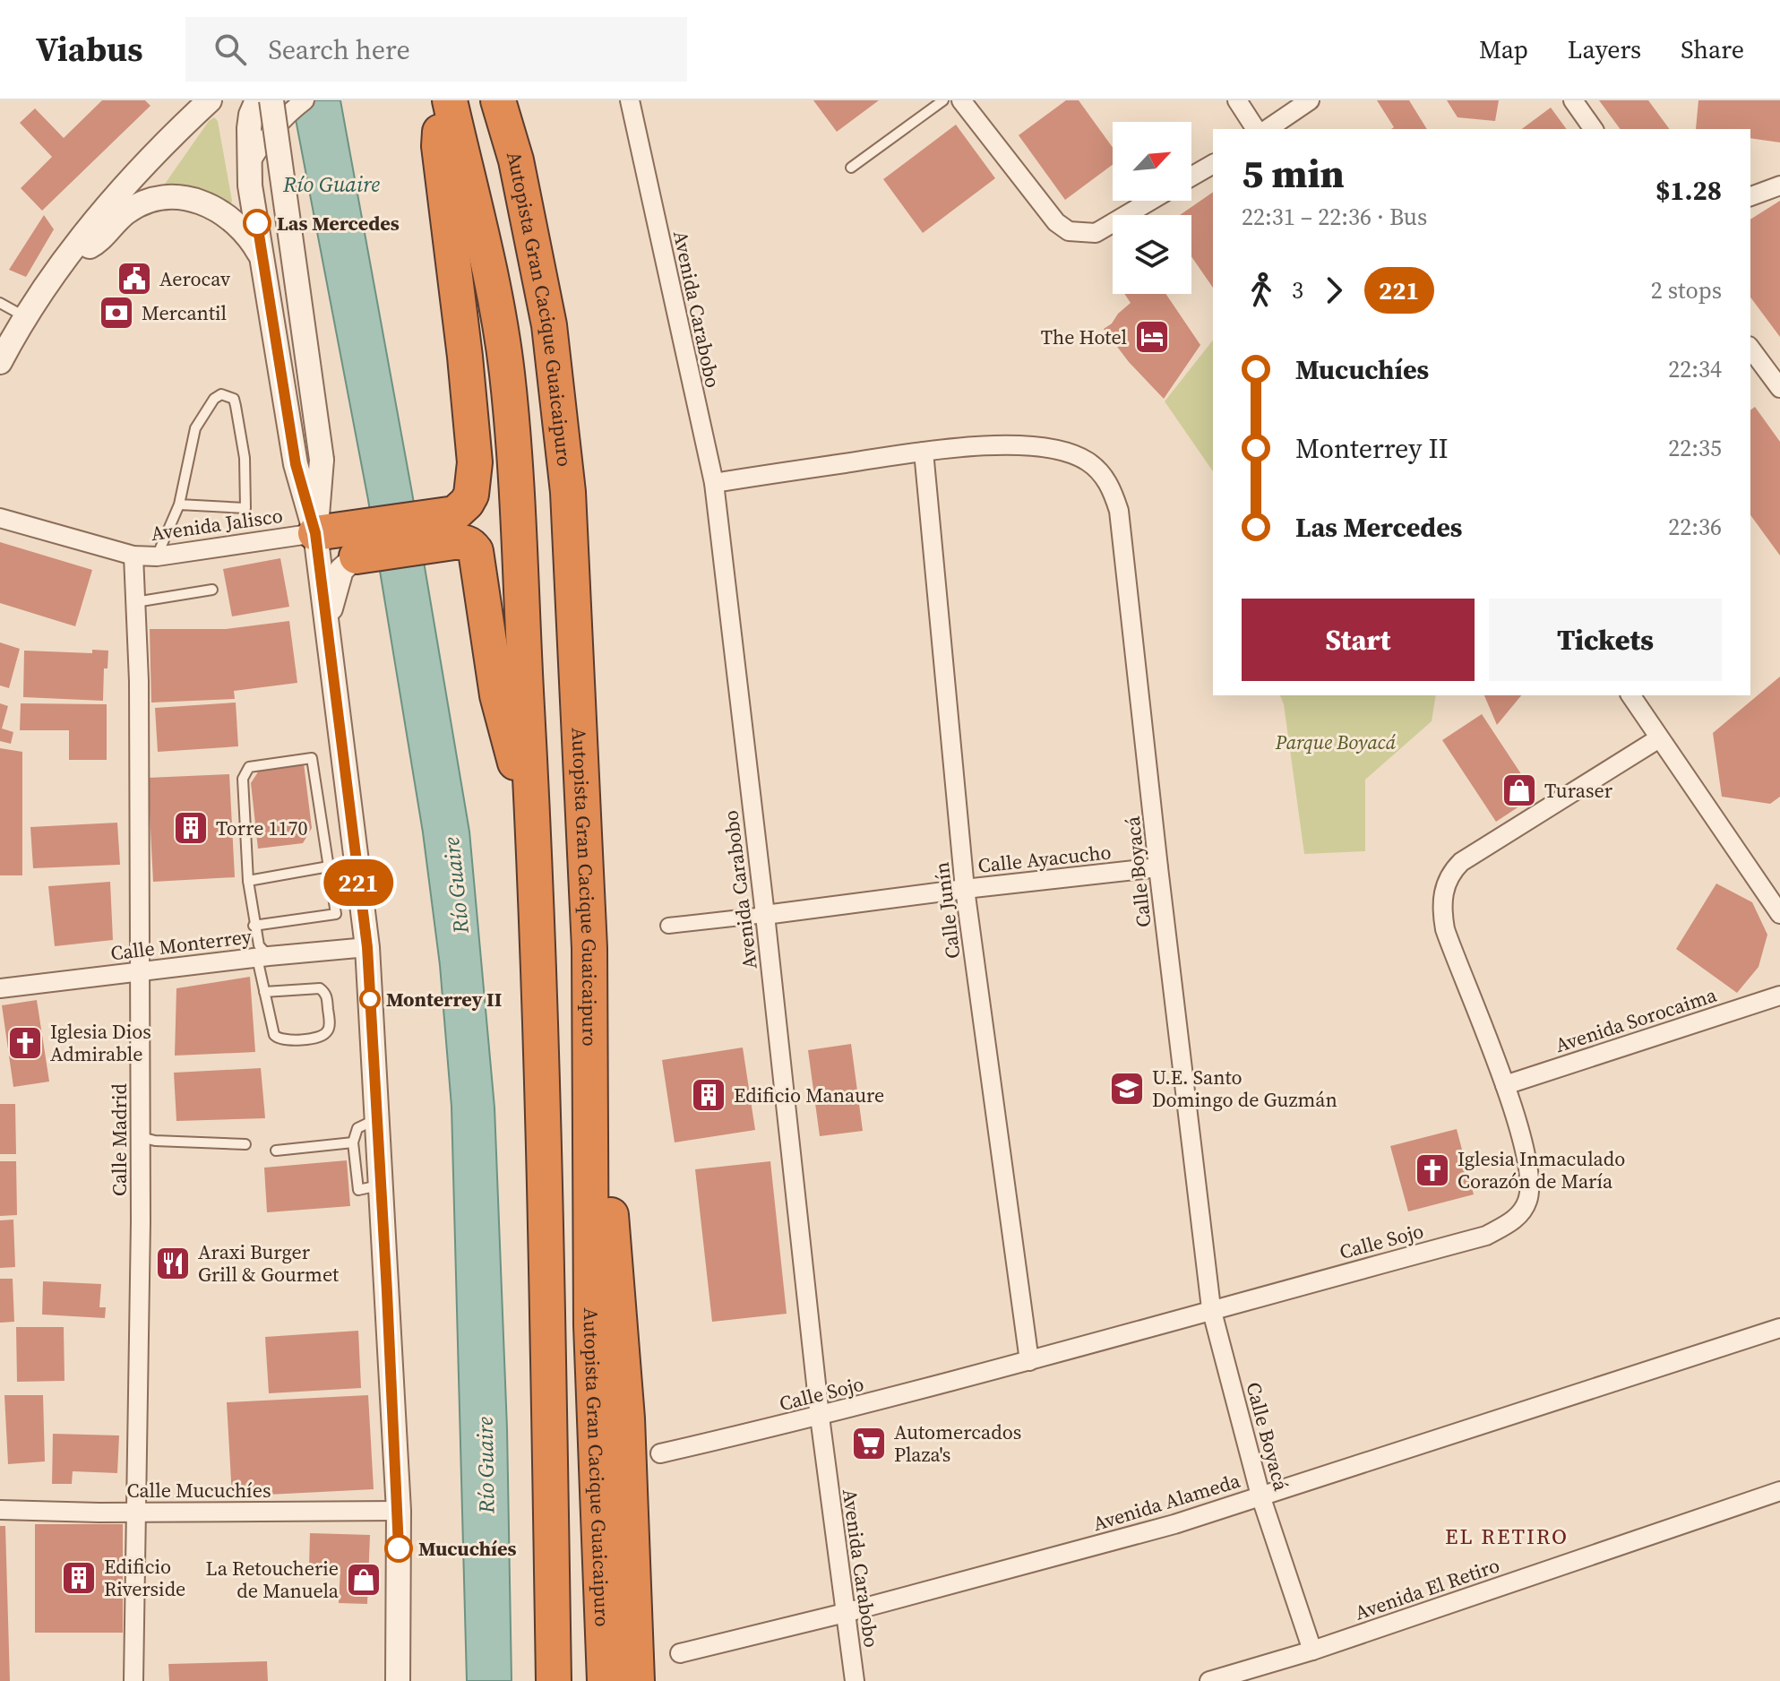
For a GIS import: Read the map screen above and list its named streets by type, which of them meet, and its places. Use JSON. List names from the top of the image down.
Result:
{
  "streets": {
    "highway": ["Autopista Gran Cacique Guaicaipuro"],
    "street": [
      "Avenida Carabobo",
      "Avenida Jalisco",
      "Calle Ayacucho",
      "Calle Boyacá",
      "Calle Junín",
      "Calle Monterrey",
      "Avenida Sorocaima",
      "Calle Madrid",
      "Calle Sojo",
      "Calle Mucuchíes",
      "Avenida Alameda",
      "Avenida El Retiro"
    ]
  },
  "crossings": [
    ["Avenida Carabobo", "Calle Ayacucho"],
    ["Avenida Carabobo", "Calle Boyacá"],
    ["Avenida Carabobo", "Calle Sojo"],
    ["Avenida Carabobo", "Avenida Alameda"],
    ["Avenida Jalisco", "Calle Madrid"],
    ["Calle Ayacucho", "Calle Boyacá"],
    ["Calle Ayacucho", "Calle Junín"],
    ["Calle Boyacá", "Calle Junín"],
    ["Calle Boyacá", "Calle Sojo"],
    ["Calle Boyacá", "Avenida Alameda"],
    ["Calle Boyacá", "Avenida El Retiro"],
    ["Calle Junín", "Calle Sojo"],
    ["Calle Monterrey", "Calle Madrid"],
    ["Avenida Sorocaima", "Calle Sojo"],
    ["Calle Madrid", "Calle Mucuchíes"]
  ],
  "districts": ["EL RETIRO"],
  "water": ["Río Guaire"],
  "parks": ["Parque Boyacá"],
  "places": {
    "other": ["Las Mercedes", "Monterrey II", "Mucuchíes"],
    "public building": ["Aerocav"],
    "bank": ["Mercantil"],
    "hotel": ["The Hotel"],
    "shop": ["Turaser", "La Retoucherie de Manuela"],
    "building": ["Torre 1170", "Edificio Manaure", "Edificio Riverside"],
    "church": ["Iglesia Dios Admirable", "Iglesia Inmaculado Corazón de María"],
    "school or university": ["U.E. Santo Domingo de Guzmán"],
    "restaurant": ["Araxi Burger Grill & Gourmet"],
    "supermarket": ["Automercados Plaza's"]
  },
  "lines": ["bus line 221"],
  "north": "top right",
  "page": {
    "header": "Viabus",
    "search": "Search here",
    "nav": ["Map", "Layers", "Share"],
    "on_map": "221",
    "heading": ["5 min", "22:31 – 22:36 · Bus", "$1.28"],
    "legs": ["3", "221", "2 stops"],
    "list": [
      {
        "name": "Mucuchíes",
        "value": "22:34"
      },
      {
        "name": "Monterrey II",
        "value": "22:35"
      },
      {
        "name": "Las Mercedes",
        "value": "22:36"
      }
    ],
    "buttons": ["Start", "Tickets"]
  }
}
